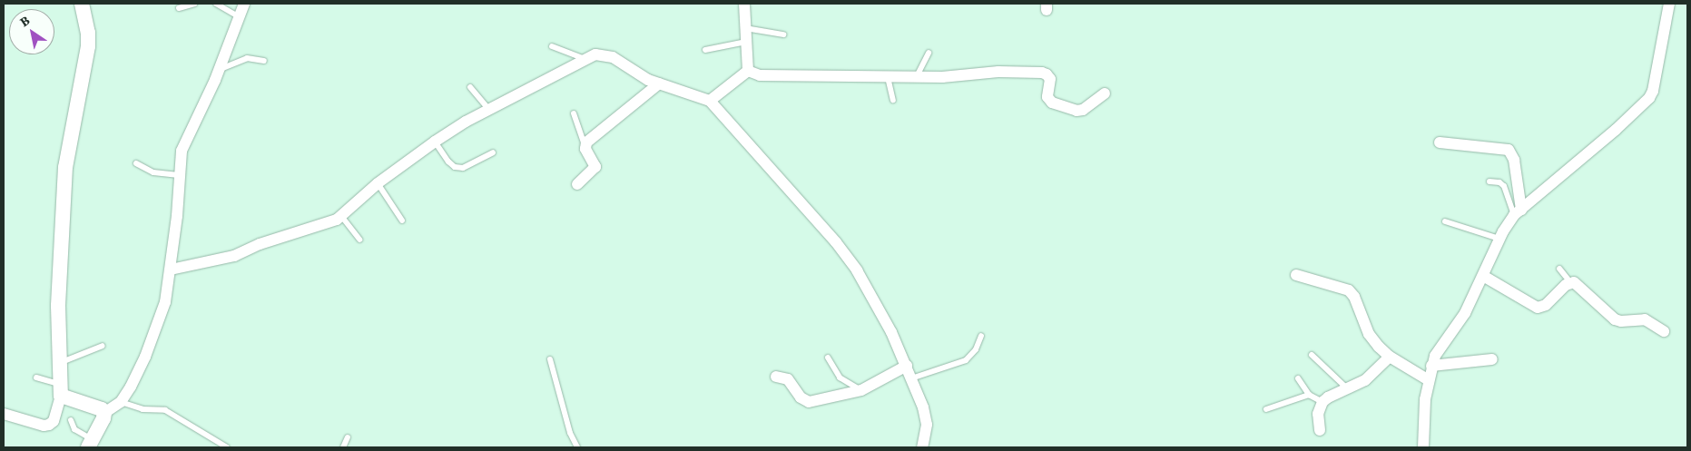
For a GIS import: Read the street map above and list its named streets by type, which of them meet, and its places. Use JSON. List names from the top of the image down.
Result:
{
  "north": "top left"
}
